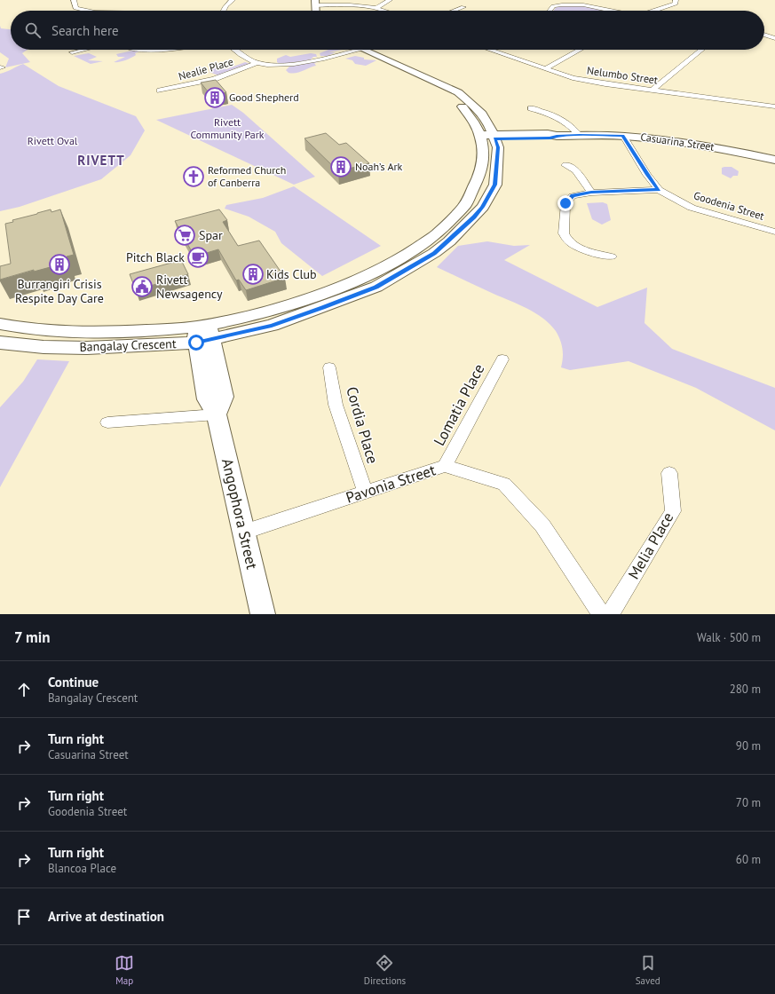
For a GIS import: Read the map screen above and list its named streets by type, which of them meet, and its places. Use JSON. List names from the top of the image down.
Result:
{
  "streets": {
    "street": [
      "Nealie Place",
      "Nelumbo Street",
      "Casuarina Street",
      "Goodenia Street",
      "Bangalay Crescent",
      "Lomatia Place",
      "Cordia Place",
      "Pavonia Street",
      "Angophora Street",
      "Melia Place"
    ]
  },
  "crossings": [
    ["Casuarina Street", "Goodenia Street"],
    ["Casuarina Street", "Bangalay Crescent"],
    ["Bangalay Crescent", "Angophora Street"],
    ["Lomatia Place", "Pavonia Street"],
    ["Cordia Place", "Pavonia Street"],
    ["Pavonia Street", "Angophora Street"]
  ],
  "districts": ["RIVETT"],
  "parks": ["Rivett Community Park", "Rivett Oval"],
  "places": {
    "building": [
      "Good Shepherd",
      "Noah’s Ark",
      "Burrangiri Crisis Respite Day Care",
      "Kids Club"
    ],
    "church": ["Reformed Church of Canberra"],
    "supermarket": ["Spar"],
    "cafe": ["Pitch Black"],
    "public building": ["Rivett Newsagency"]
  },
  "page": {
    "search": "Search here",
    "heading": ["7 min", "Walk · 500 m"],
    "list": [
      ["Continue", "Bangalay Crescent", "280 m"],
      ["Turn right", "Casuarina Street", "90 m"],
      ["Turn right", "Goodenia Street", "70 m"],
      ["Turn right", "Blancoa Place", "60 m"],
      "Arrive at destination"
    ],
    "nav": ["Map", "Directions", "Saved"]
  }
}
